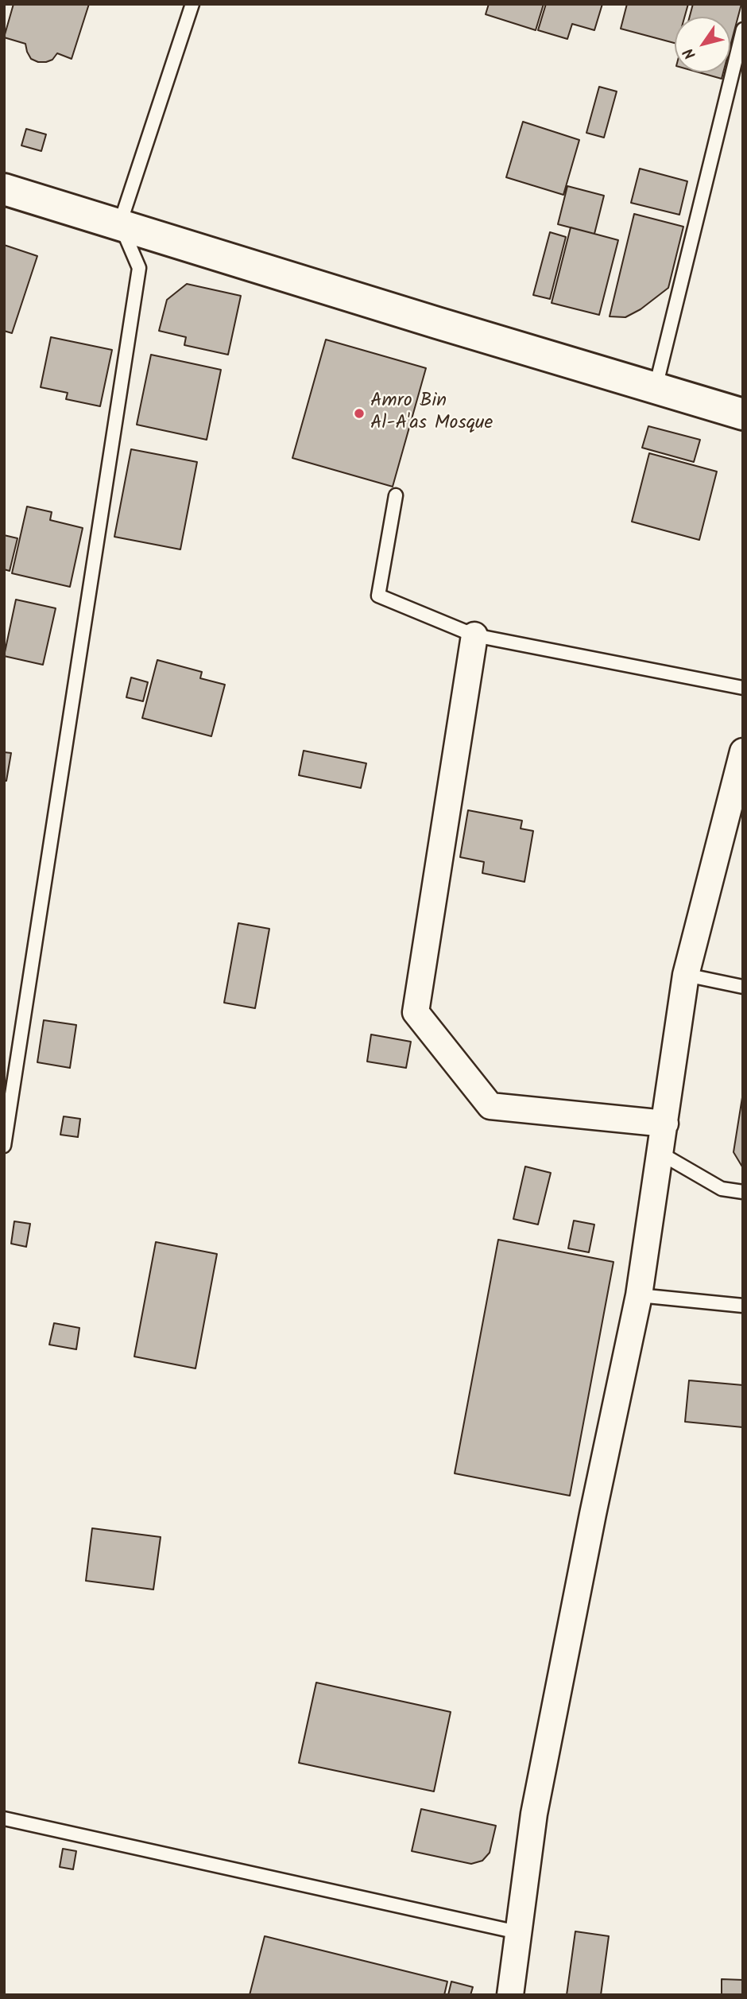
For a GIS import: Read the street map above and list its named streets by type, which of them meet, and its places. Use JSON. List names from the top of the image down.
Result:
{
  "places": ["Amro Bin Al-A'as Mosque"],
  "north": "bottom left"
}
